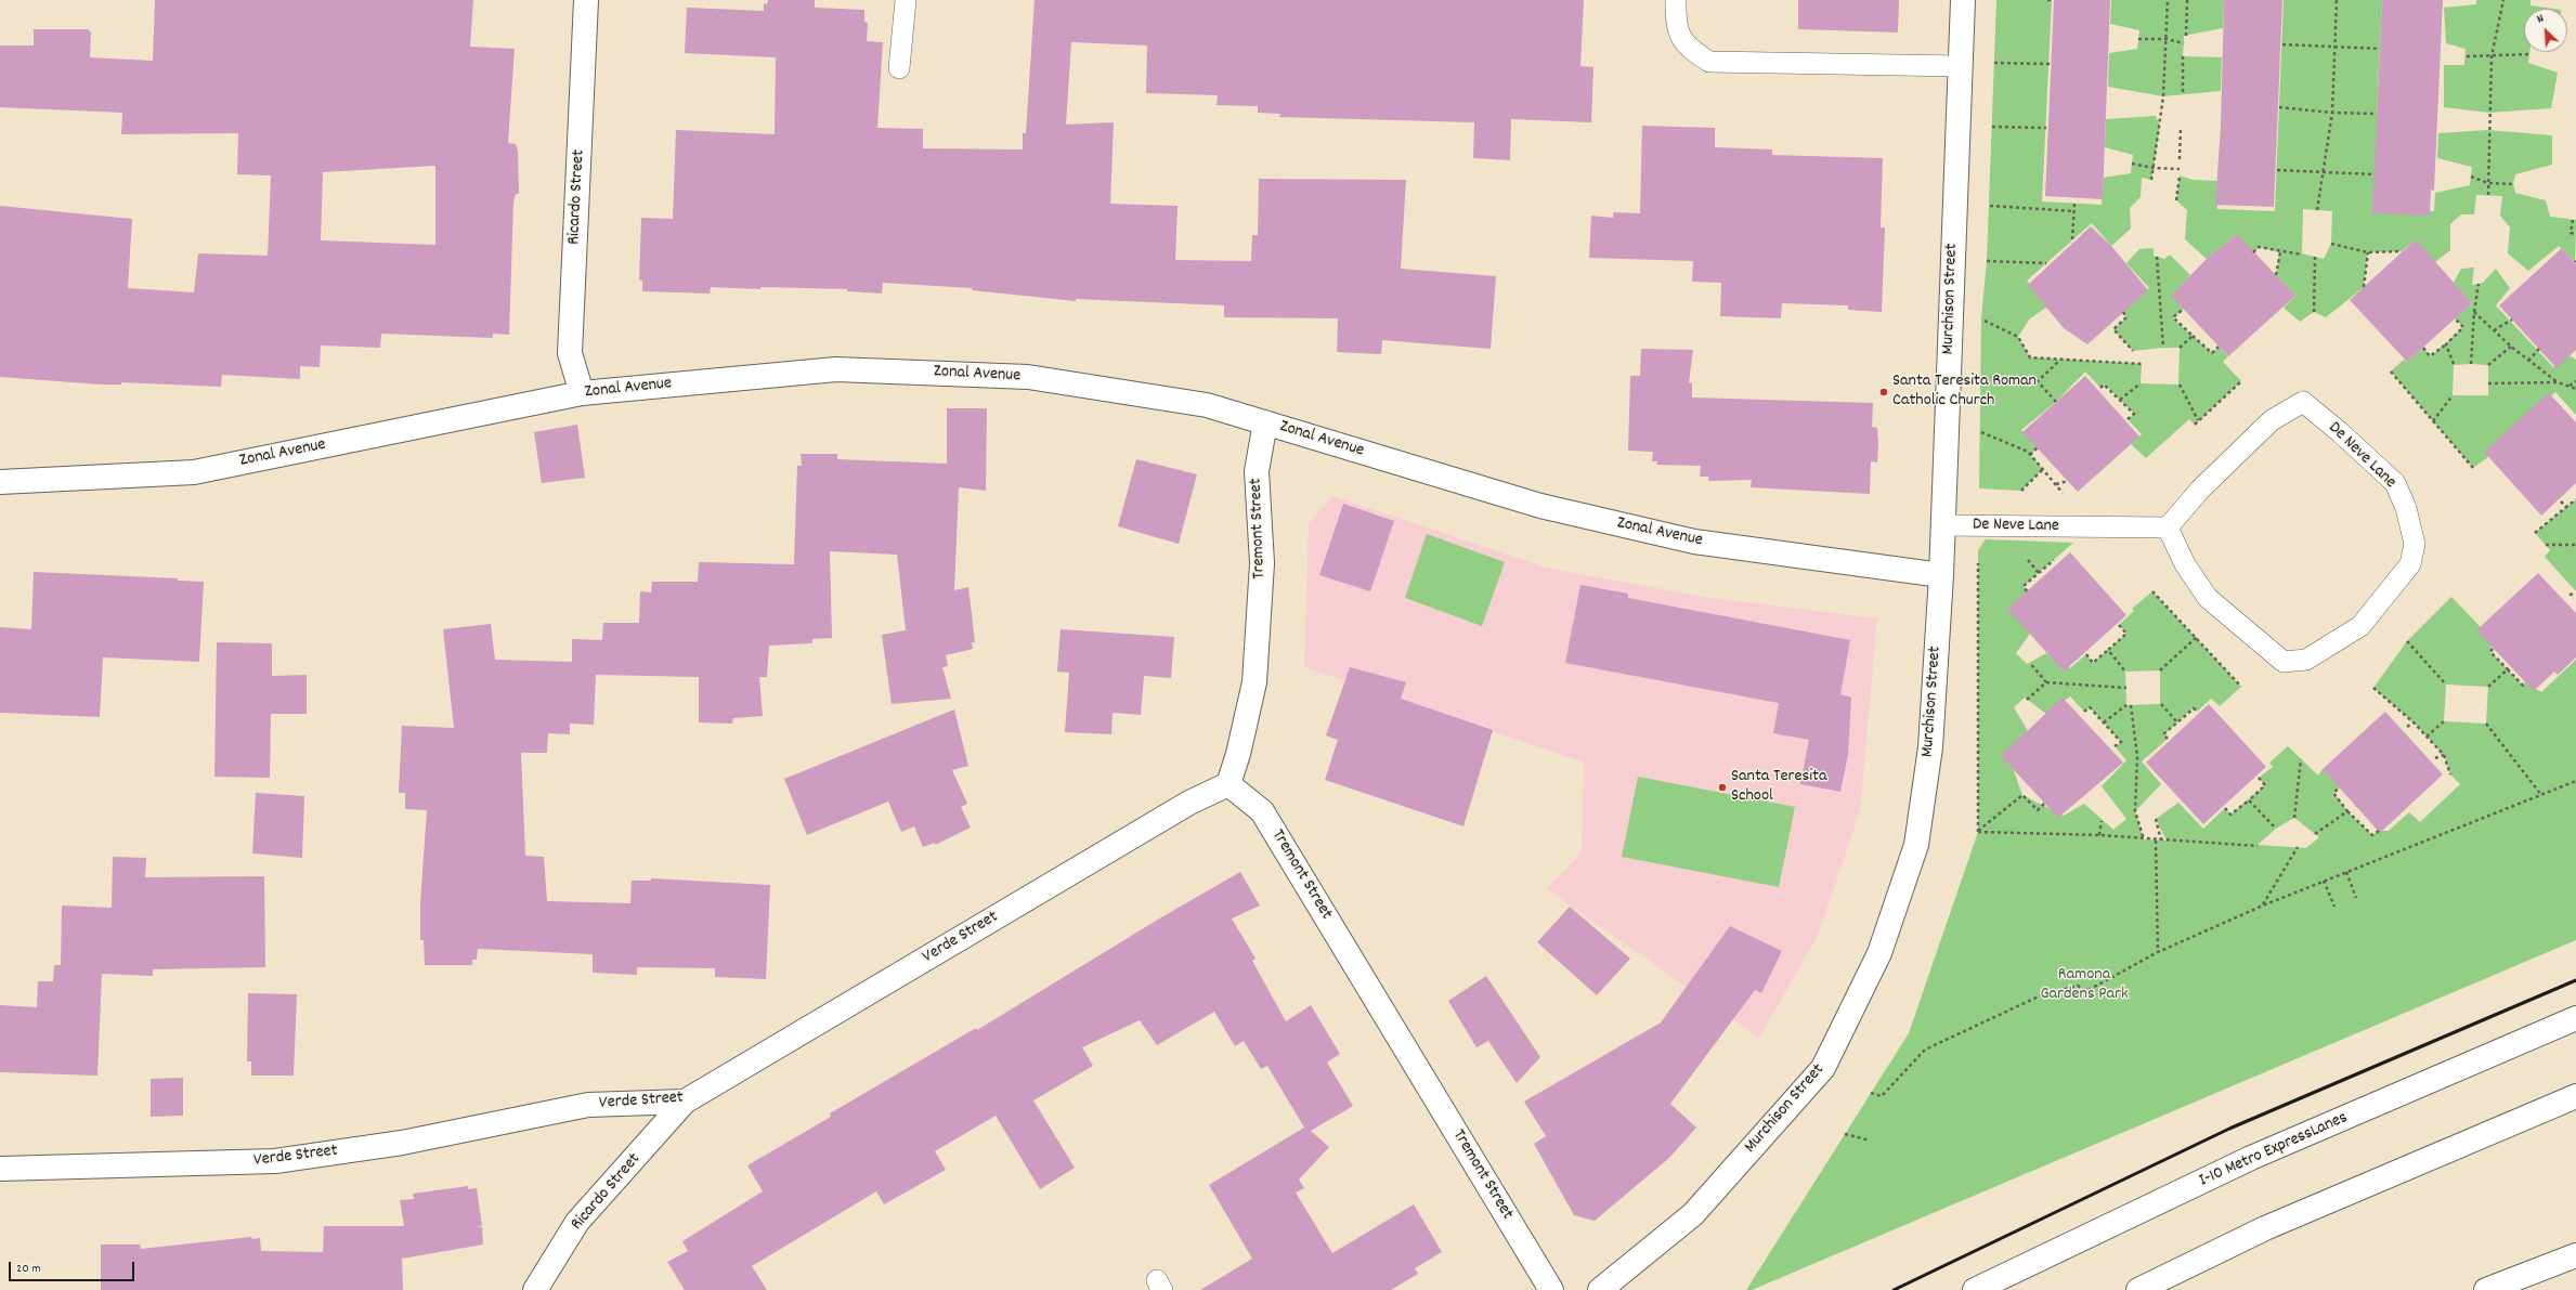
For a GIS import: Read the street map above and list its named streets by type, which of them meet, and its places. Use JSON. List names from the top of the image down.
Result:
{
  "streets": {
    "main road": [
      "Ricardo Street",
      "Murchison Street",
      "Zonal Avenue",
      "Tremont Street",
      "Verde Street",
      "I-10 Metro ExpressLanes"
    ],
    "lane": ["De Neve Lane"]
  },
  "crossings": [
    ["Ricardo Street", "Zonal Avenue"],
    ["Ricardo Street", "Verde Street"],
    ["Murchison Street", "Zonal Avenue"],
    ["Murchison Street", "De Neve Lane"],
    ["Zonal Avenue", "Tremont Street"],
    ["Tremont Street", "Verde Street"]
  ],
  "parks": ["Ramona Gardens Park"],
  "places": ["Santa Teresita Roman Catholic Church", "Santa Teresita School"],
  "scale_bar": "20 m",
  "north": "top left"
}
